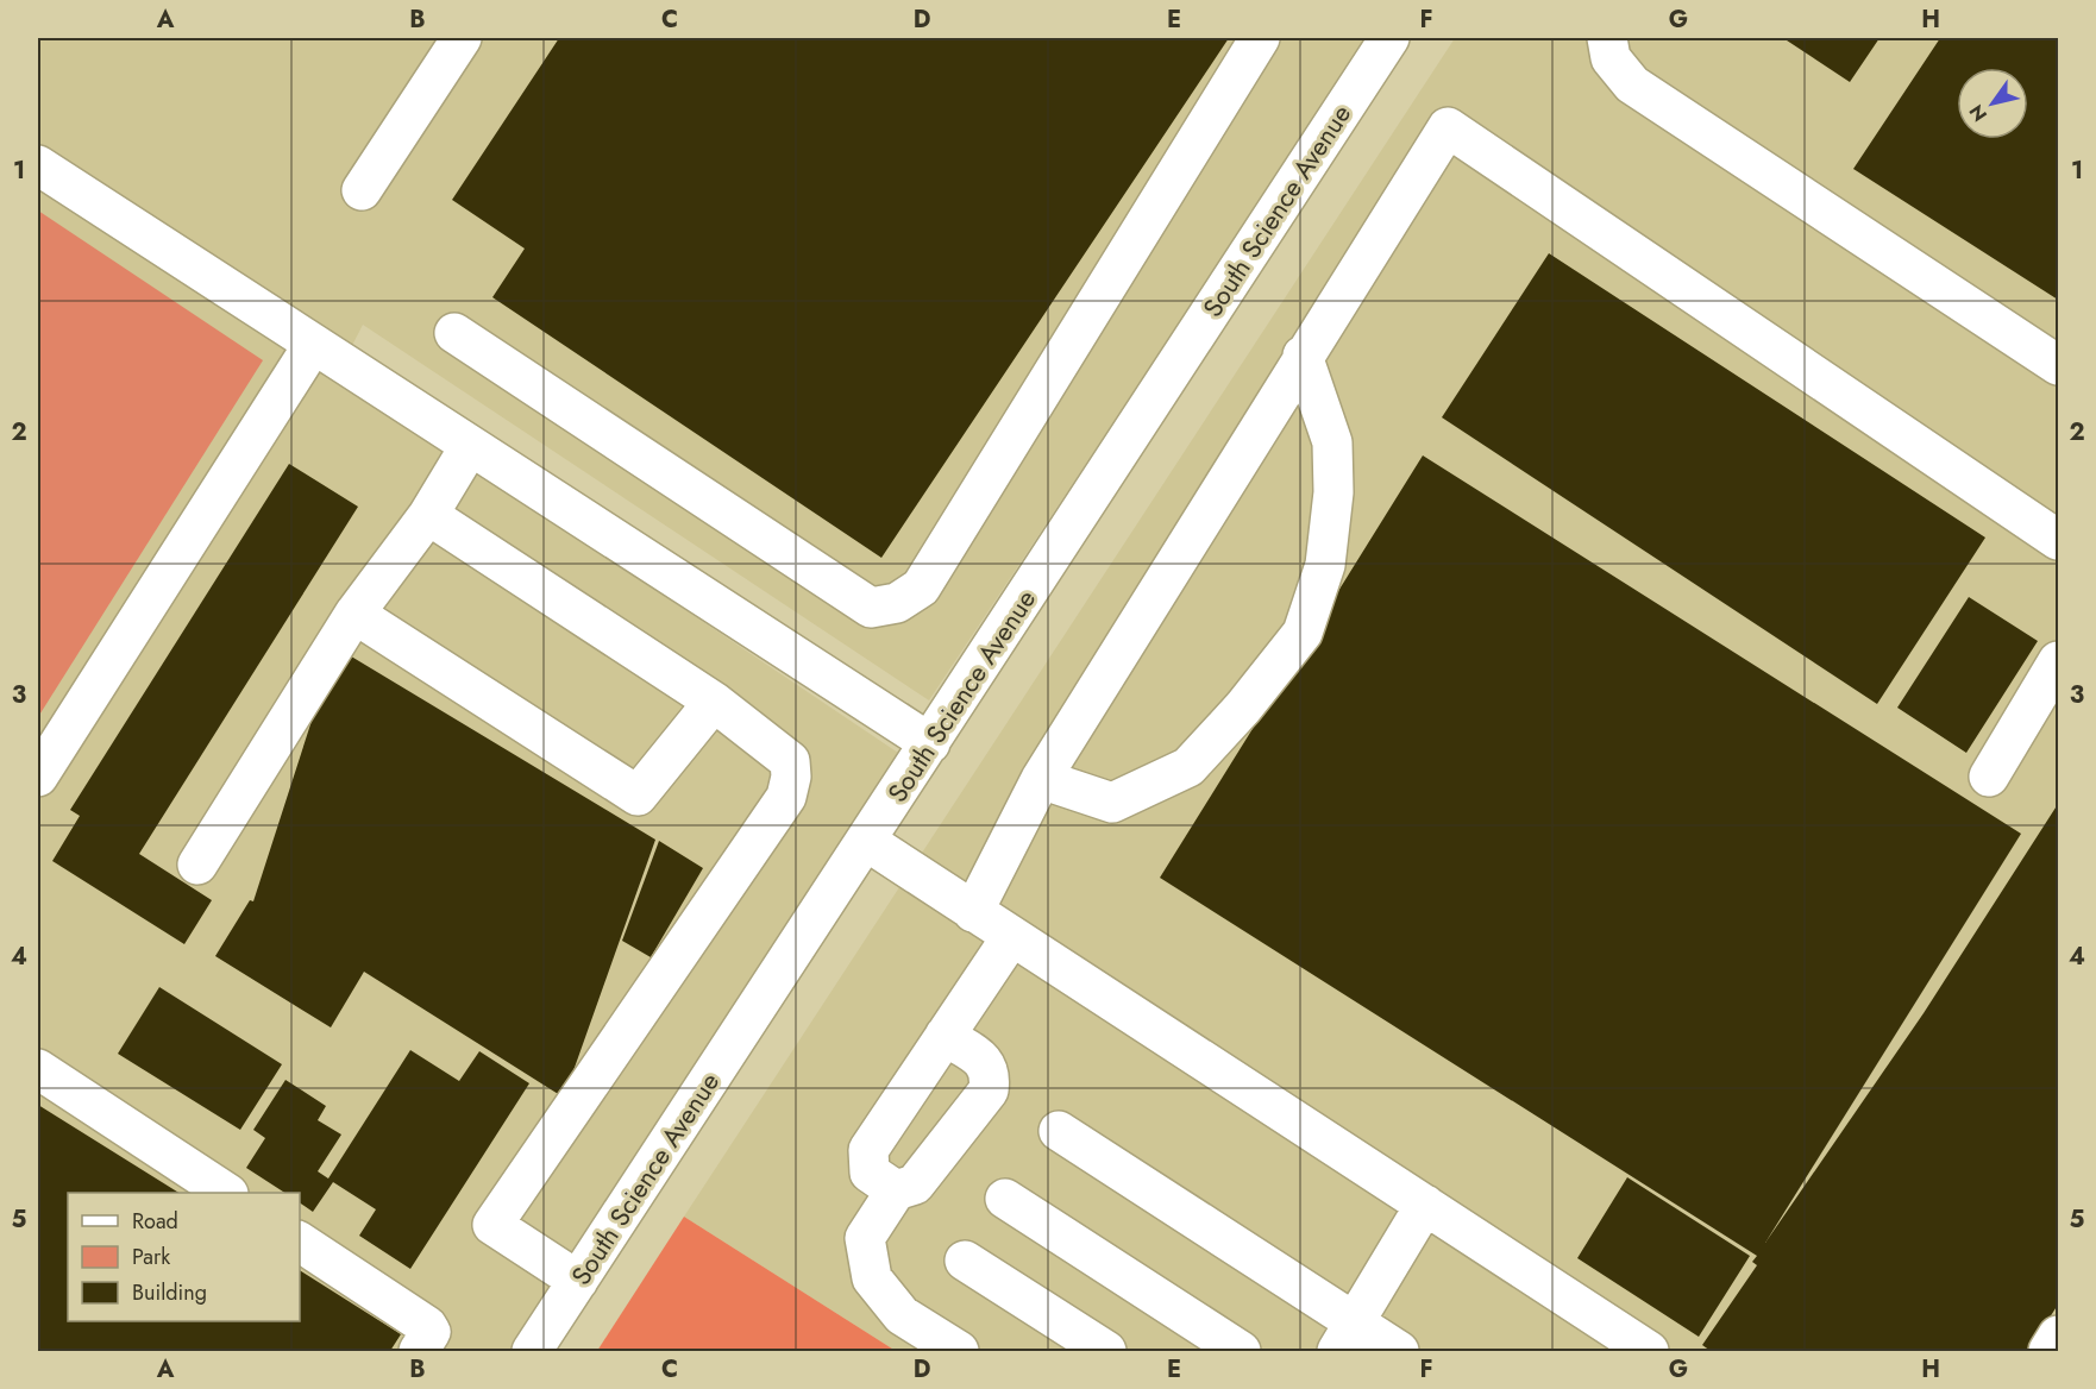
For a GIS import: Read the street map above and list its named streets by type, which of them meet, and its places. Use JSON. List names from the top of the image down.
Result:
{
  "streets": {
    "street": ["South Science Avenue"]
  },
  "legend": ["Road", "Park", "Building"],
  "north": "bottom left",
  "grid": {
    "columns": [
      "A",
      "B",
      "C",
      "D",
      "E",
      "F",
      "G",
      "H"
    ],
    "rows": [
      "1",
      "2",
      "3",
      "4",
      "5"
    ]
  }
}
